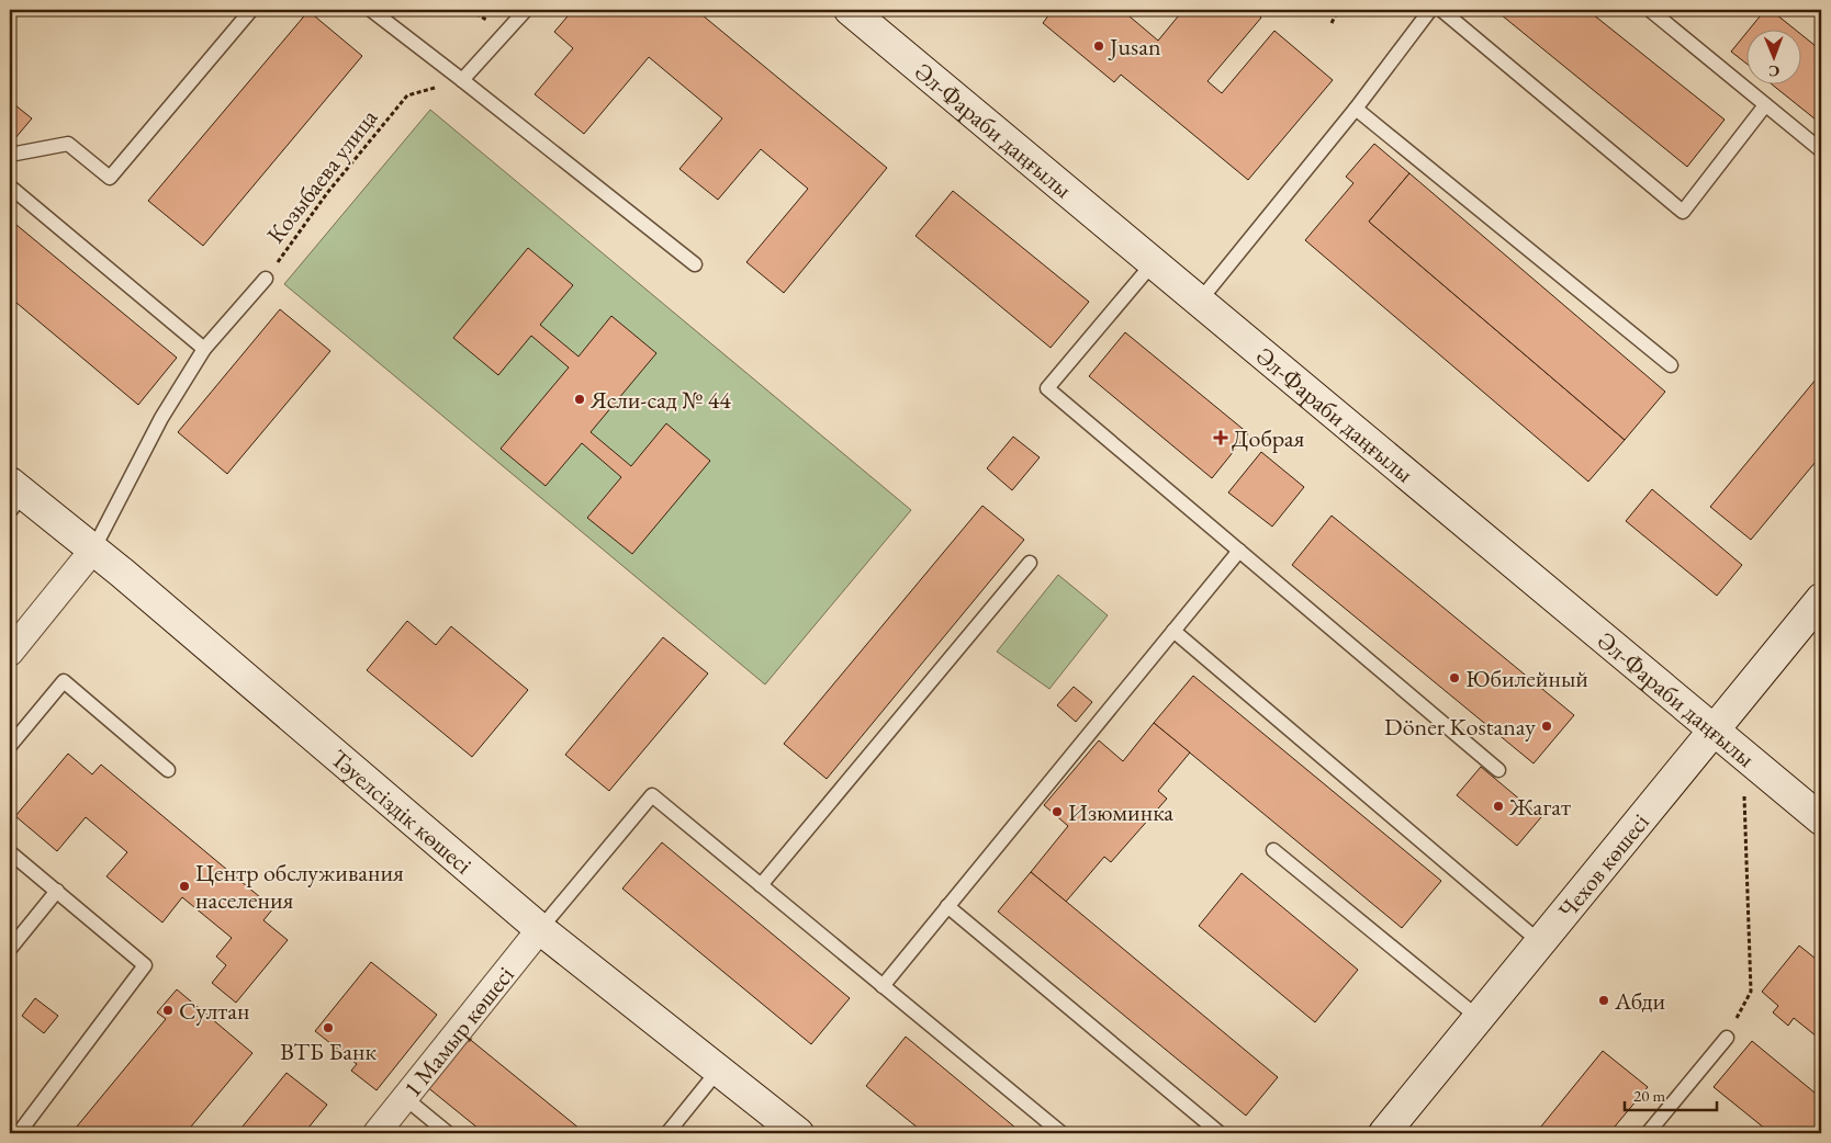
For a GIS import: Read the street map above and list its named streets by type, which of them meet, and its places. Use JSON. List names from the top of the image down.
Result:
{
  "streets": {
    "main road": ["Әл-Фараби даңғылы", "Тәуелсіздік көшесі", "Чехов көшесі"],
    "street": ["1 Мамыр көшесі"],
    "path": ["Козыбаева улица"]
  },
  "crossings": [
    ["Әл-Фараби даңғылы", "Чехов көшесі"],
    ["Тәуелсіздік көшесі", "1 Мамыр көшесі"]
  ],
  "places": {
    "other": [
      "Jusan",
      "Ясли-сад № 44",
      "Юбилейный",
      "Döner Kostanay",
      "Жагат",
      "Изюминка",
      "Центр обслуживания населения",
      "Абди",
      "Султан",
      "ВТБ Банк"
    ],
    "health": ["Добрая"]
  },
  "scale_bar": "20 m",
  "north": "bottom"
}
